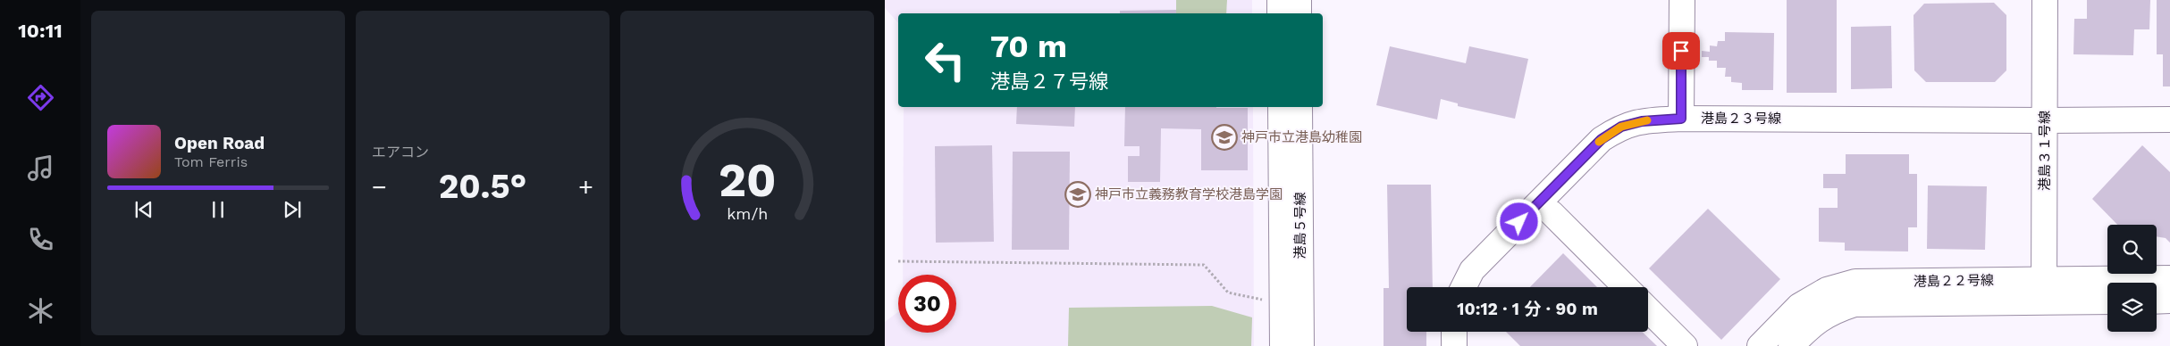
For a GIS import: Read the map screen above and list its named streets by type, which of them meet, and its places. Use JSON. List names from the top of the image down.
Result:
{
  "streets": {
    "street": [
      "港島２３号線",
      "港島３１号線",
      "港島５号線",
      "港島２２号線"
    ]
  },
  "crossings": [
    ["港島２３号線", "港島３１号線"],
    ["港島３１号線", "港島２２号線"]
  ],
  "places": {
    "school or university": ["神戸市立港島幼稚園", "神戸市立義務教育学校港島学園"]
  },
  "page": {
    "tabs": "10:11",
    "tile": "エアコン",
    "turn": ["70 m", "港島２７号線"],
    "song": ["Open Road", "Tom Ferris"],
    "heat": ["−", "20.5°", "+"],
    "limit": "30",
    "trip": "10:12 · 1 分 · 90 m",
    "gauge": ["20", "km/h"]
  }
}
